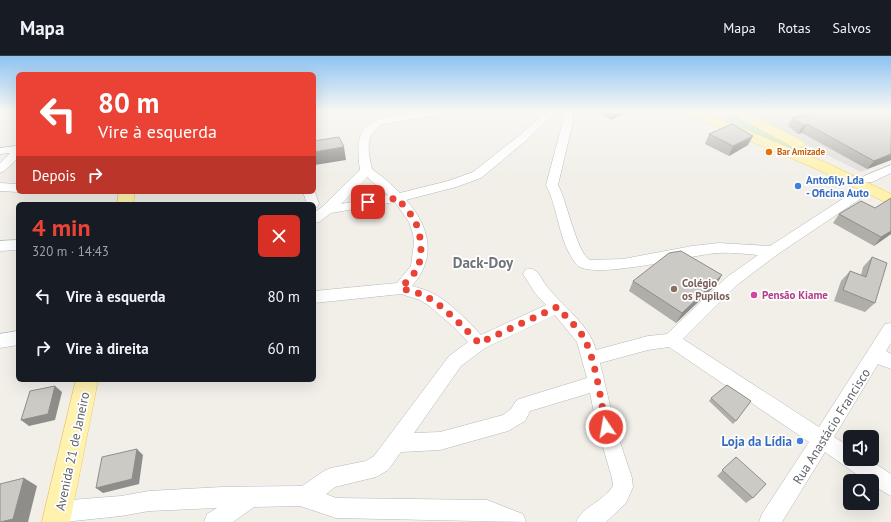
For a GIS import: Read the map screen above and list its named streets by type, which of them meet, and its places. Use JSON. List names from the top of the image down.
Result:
{
  "streets": {
    "main road": ["Avenida 21 de Janeiro"],
    "street": ["Rua Anastácio Francisco"]
  },
  "districts": ["Dack-Doy"],
  "places": [
    "Bar Amizade",
    "Antofily, Lda - Oficina Auto",
    "Colégio os Pupilos",
    "Pensão Kiame",
    "Loja da Lídia"
  ],
  "page": {
    "header": "Mapa",
    "nav": ["Mapa", "Rotas", "Salvos"],
    "turn": ["80 m", "Vire à esquerda"],
    "then": "Depois",
    "heading": ["4 min", "320 m · 14:43"],
    "list": [
      {
        "name": "Vire à esquerda",
        "value": "80 m"
      },
      {
        "name": "Vire à direita",
        "value": "60 m"
      }
    ]
  }
}
